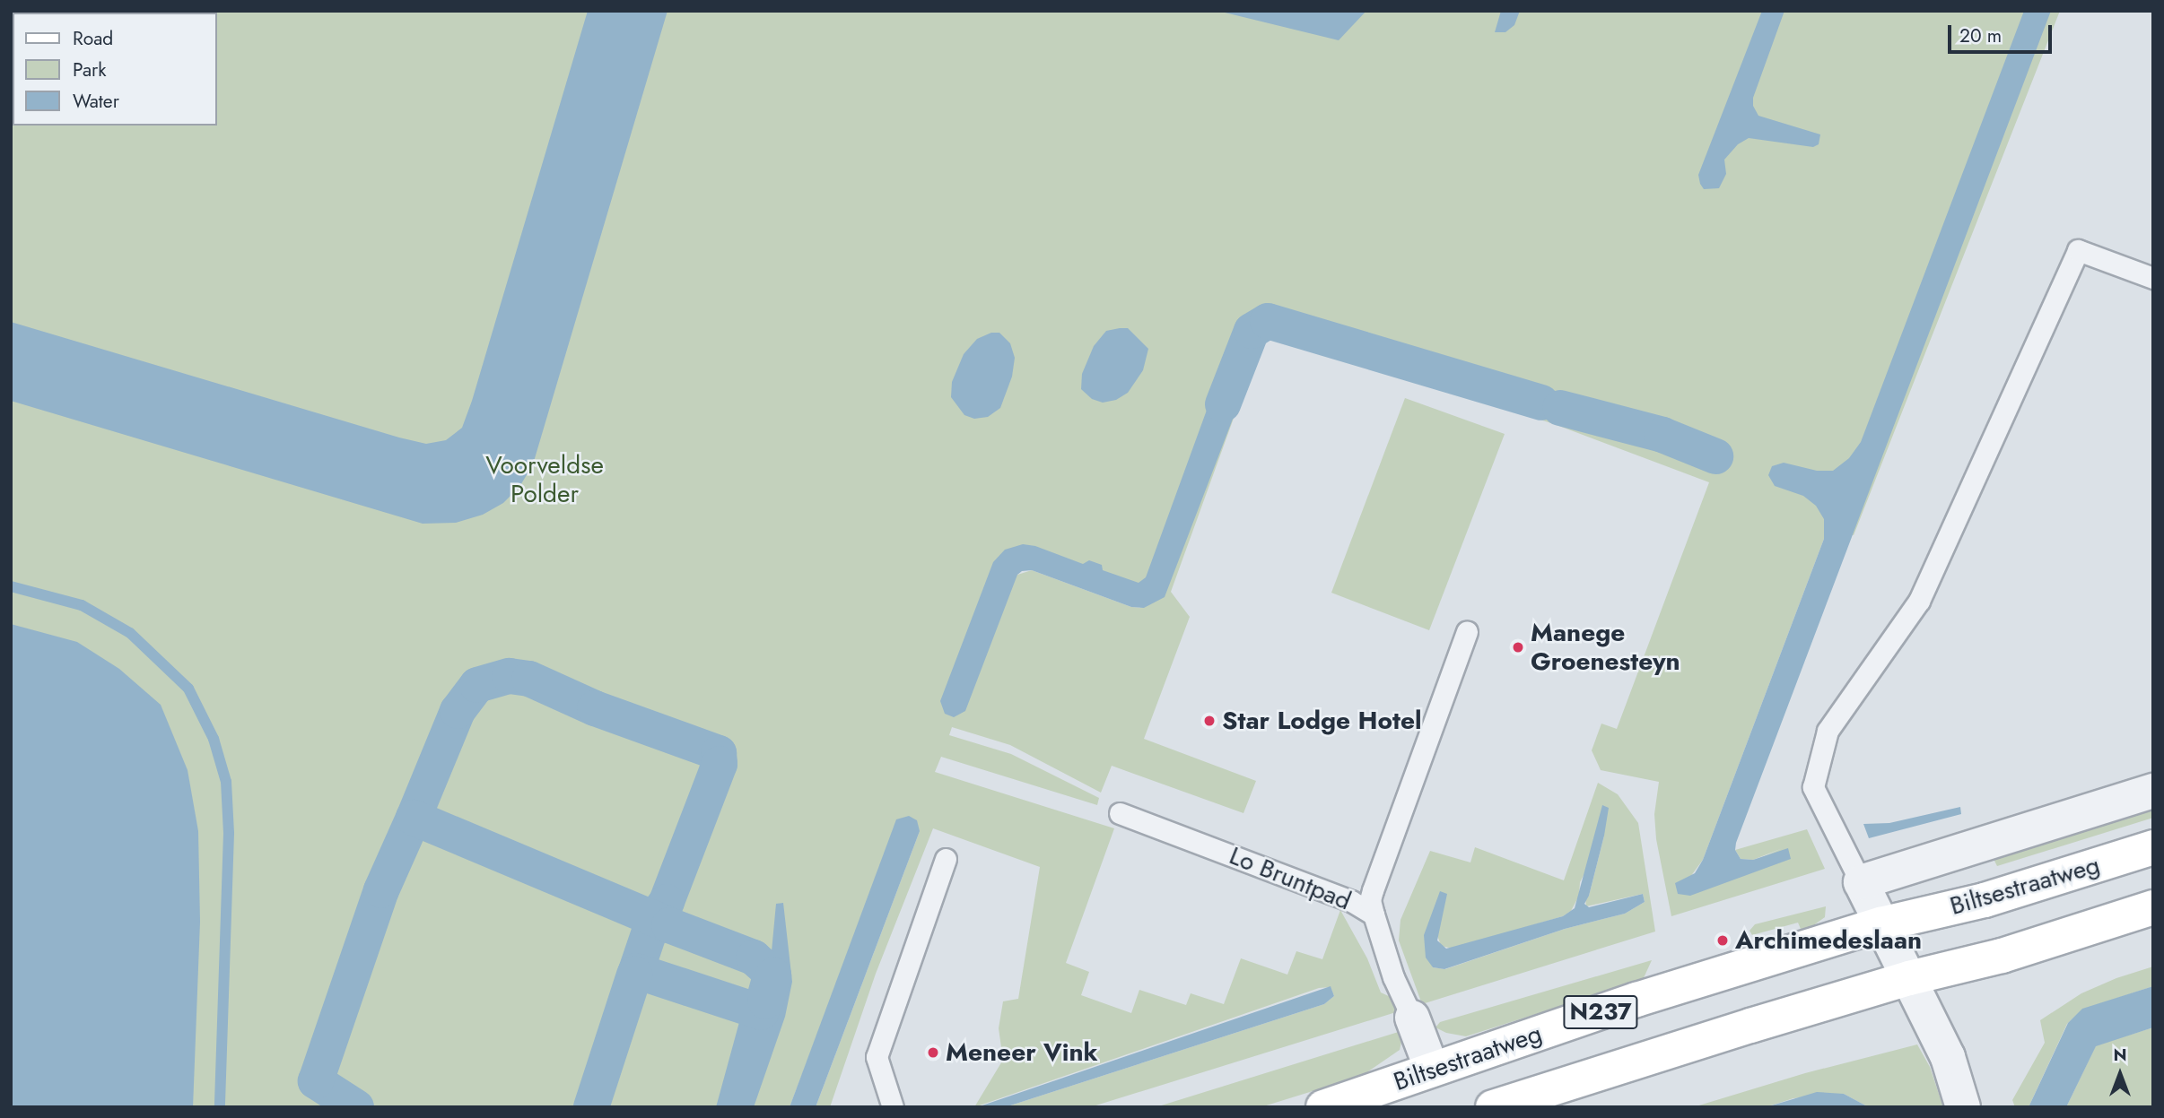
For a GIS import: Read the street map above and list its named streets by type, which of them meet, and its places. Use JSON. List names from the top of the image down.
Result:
{
  "streets": {
    "main road": ["Biltsestraatweg", "N237"],
    "street": ["Lo Bruntpad"]
  },
  "crossings": [
    ["Lo Bruntpad", "Biltsestraatweg"]
  ],
  "parks": ["Voorveldse Polder"],
  "places": [
    "Manege Groenesteyn",
    "Star Lodge Hotel",
    "Archimedeslaan",
    "Meneer Vink"
  ],
  "legend": ["Road", "Park", "Water"],
  "scale_bar": "20 m",
  "north": "top"
}
